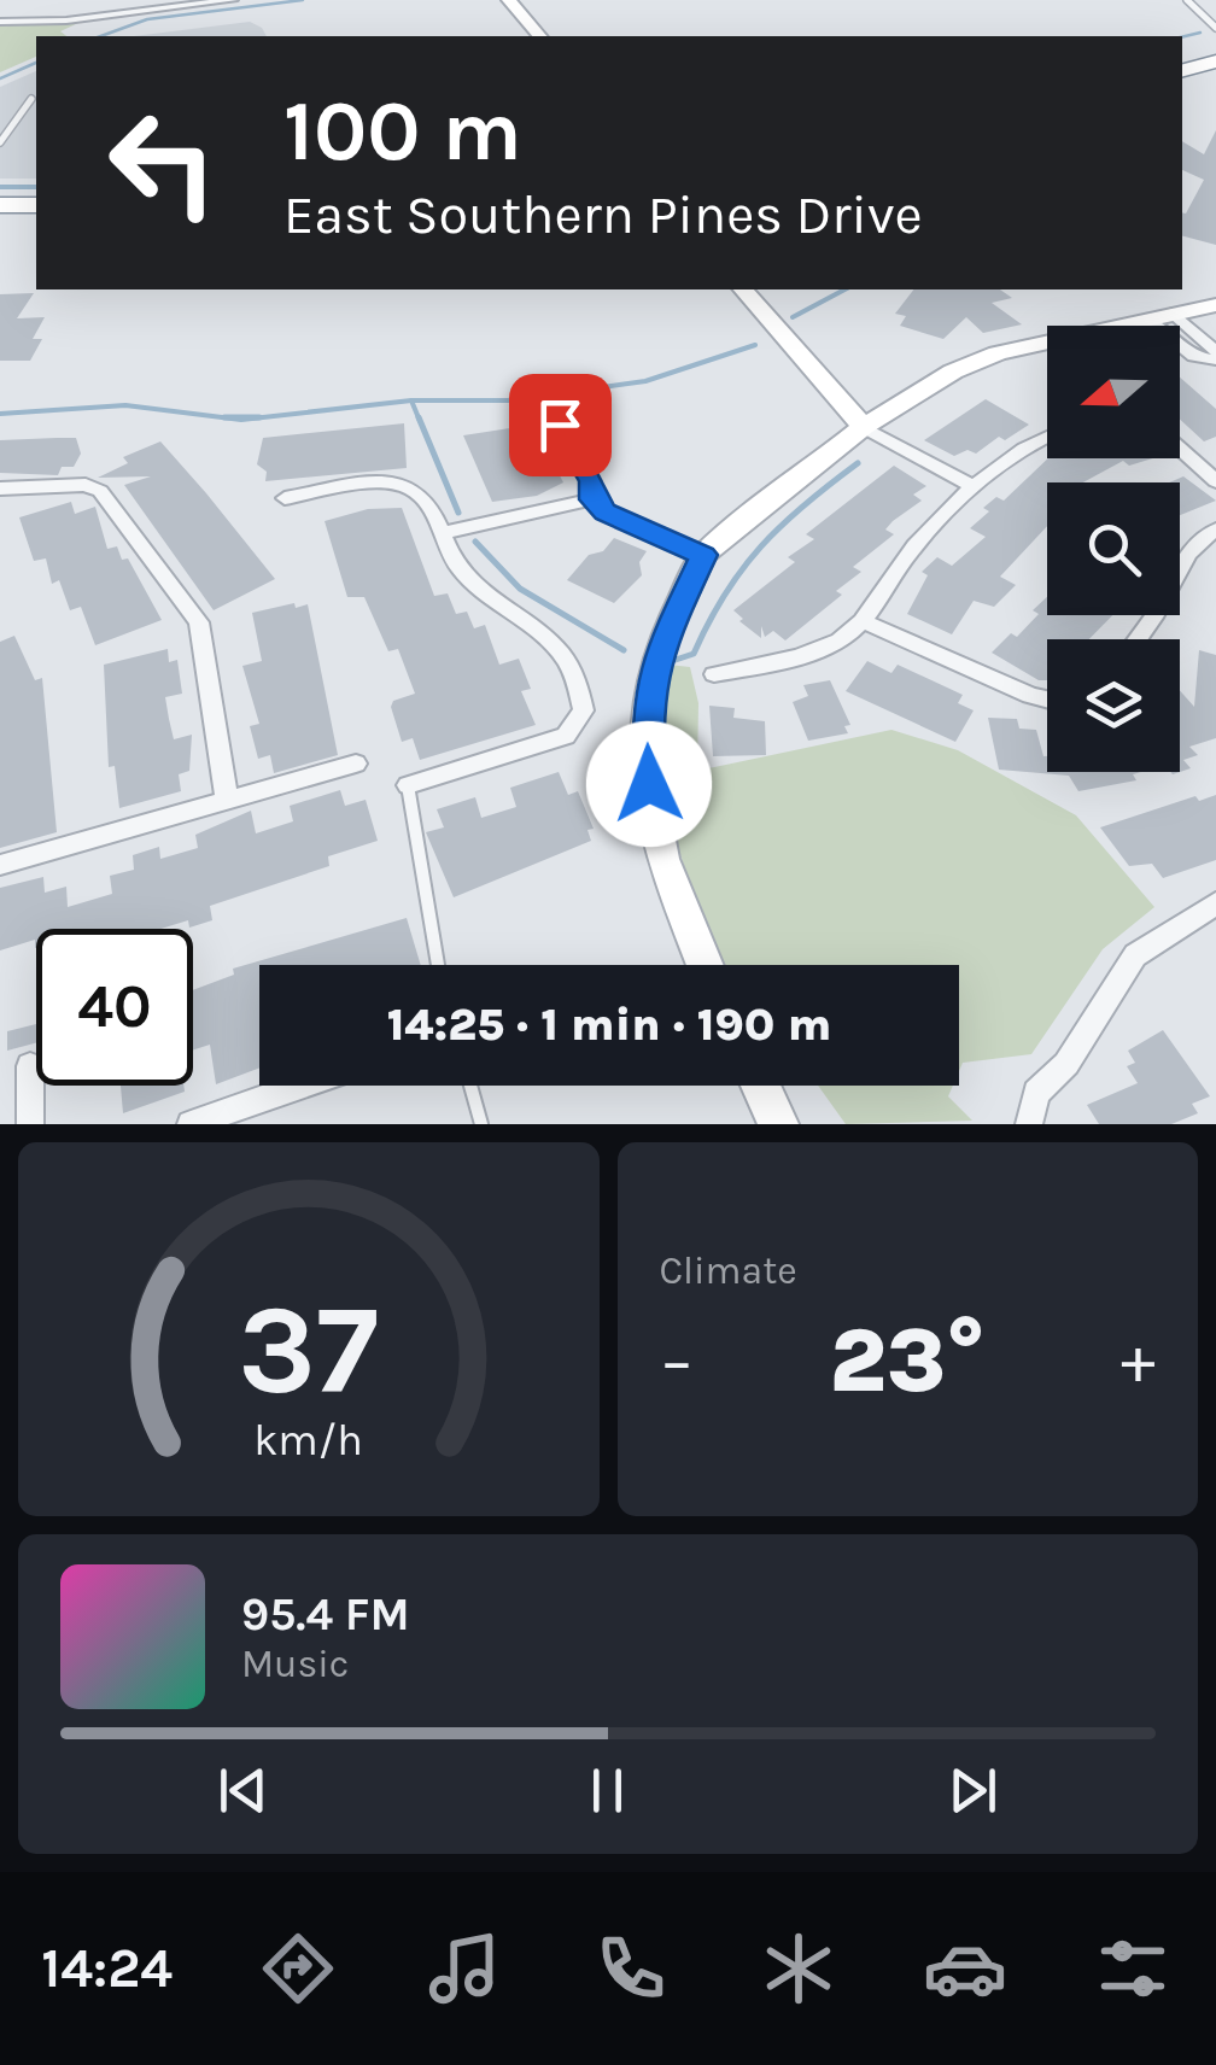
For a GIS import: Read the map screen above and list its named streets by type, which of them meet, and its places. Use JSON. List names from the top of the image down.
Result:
{
  "north": "left",
  "page": {
    "turn": ["100 m", "East Southern Pines Drive"],
    "limit": "40",
    "trip": "14:25 · 1 min · 190 m",
    "tile": "Climate",
    "heat": ["−", "23°", "+"],
    "song": ["95.4 FM", "Music"],
    "tabs": "14:24",
    "gauge": ["37", "km/h"]
  }
}
